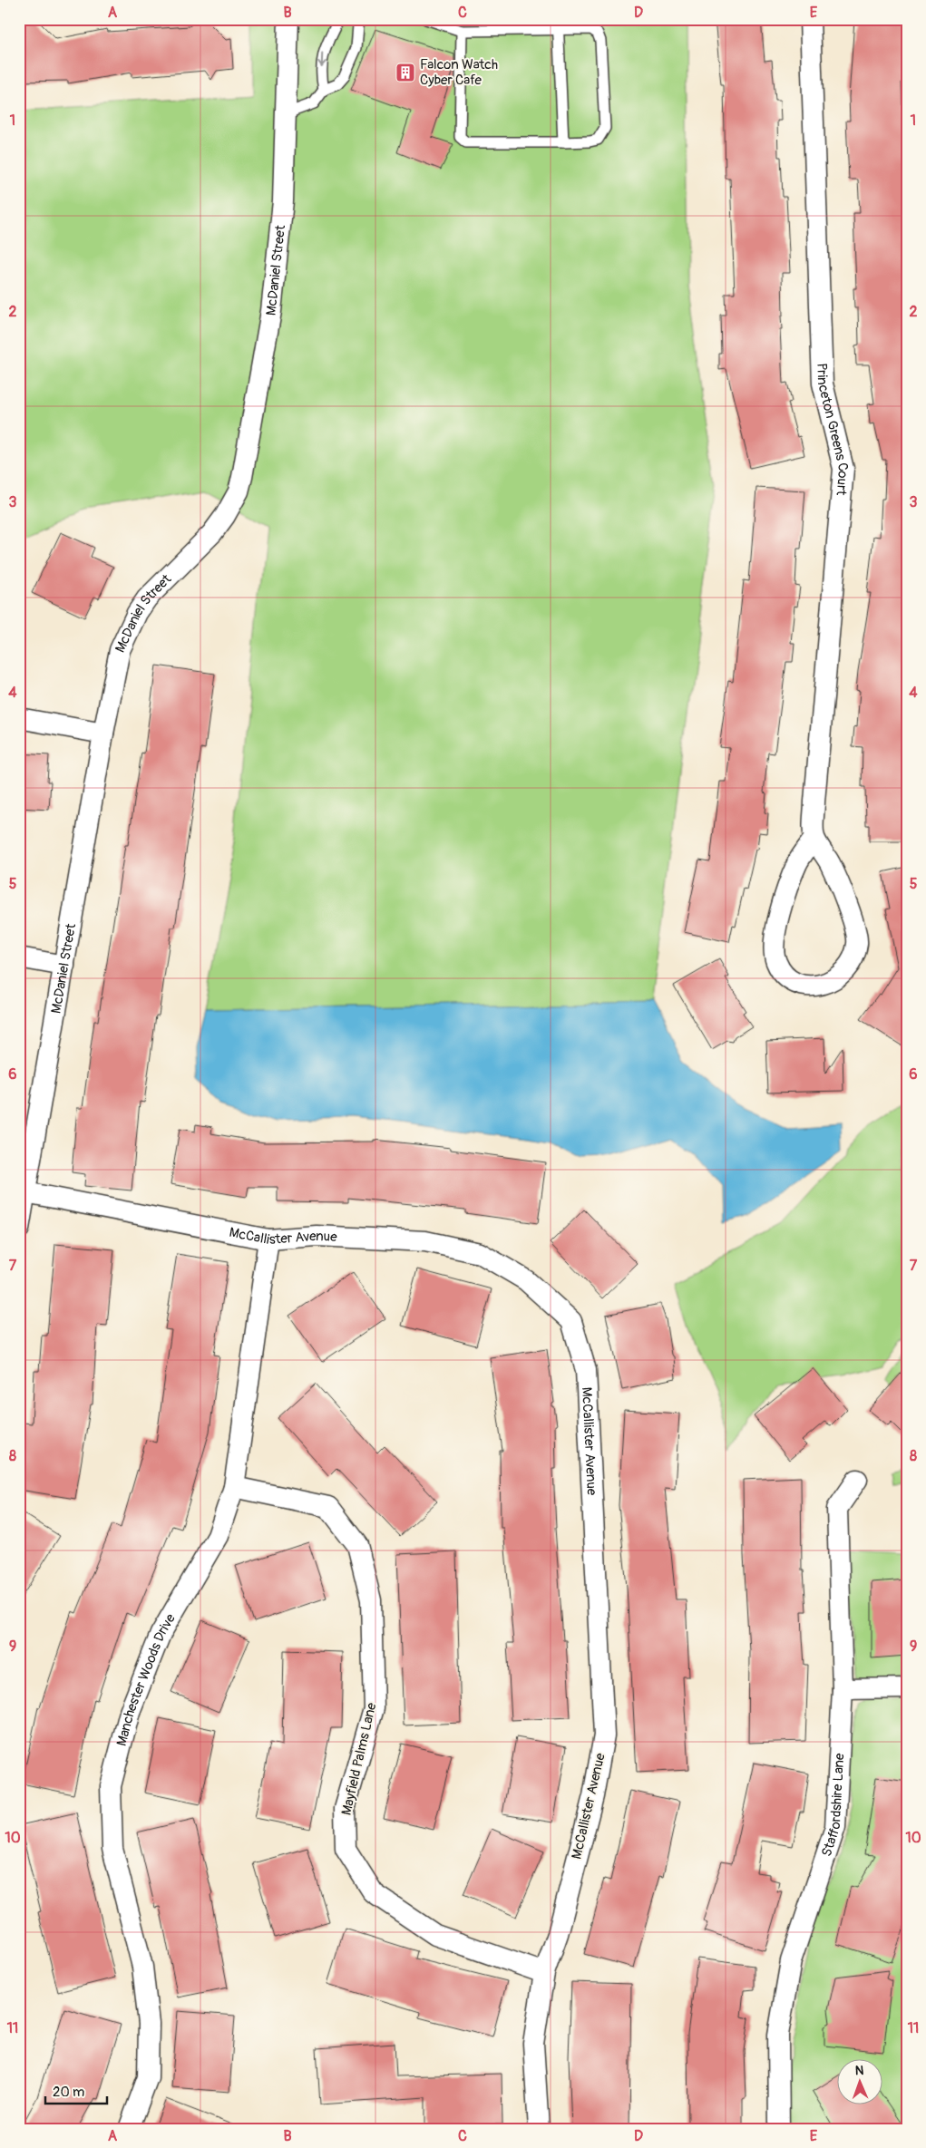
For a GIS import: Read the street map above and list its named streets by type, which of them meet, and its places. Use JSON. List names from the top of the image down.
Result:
{
  "streets": {
    "street": [
      "McDaniel Street",
      "Princeton Greens Court",
      "McCallister Avenue",
      "Manchester Woods Drive",
      "Mayfield Palms Lane",
      "Staffordshire Lane"
    ]
  },
  "crossings": [
    ["McDaniel Street", "McCallister Avenue"],
    ["McCallister Avenue", "Manchester Woods Drive"],
    ["McCallister Avenue", "Mayfield Palms Lane"],
    ["Manchester Woods Drive", "Mayfield Palms Lane"]
  ],
  "places": {
    "building": ["Falcon Watch Cyber Cafe"]
  },
  "scale_bar": "20 m",
  "north": "top",
  "grid": {
    "columns": [
      "A",
      "B",
      "C",
      "D",
      "E"
    ],
    "rows": [
      "1",
      "2",
      "3",
      "4",
      "5",
      "6",
      "7",
      "8",
      "9",
      "10",
      "11"
    ]
  }
}
